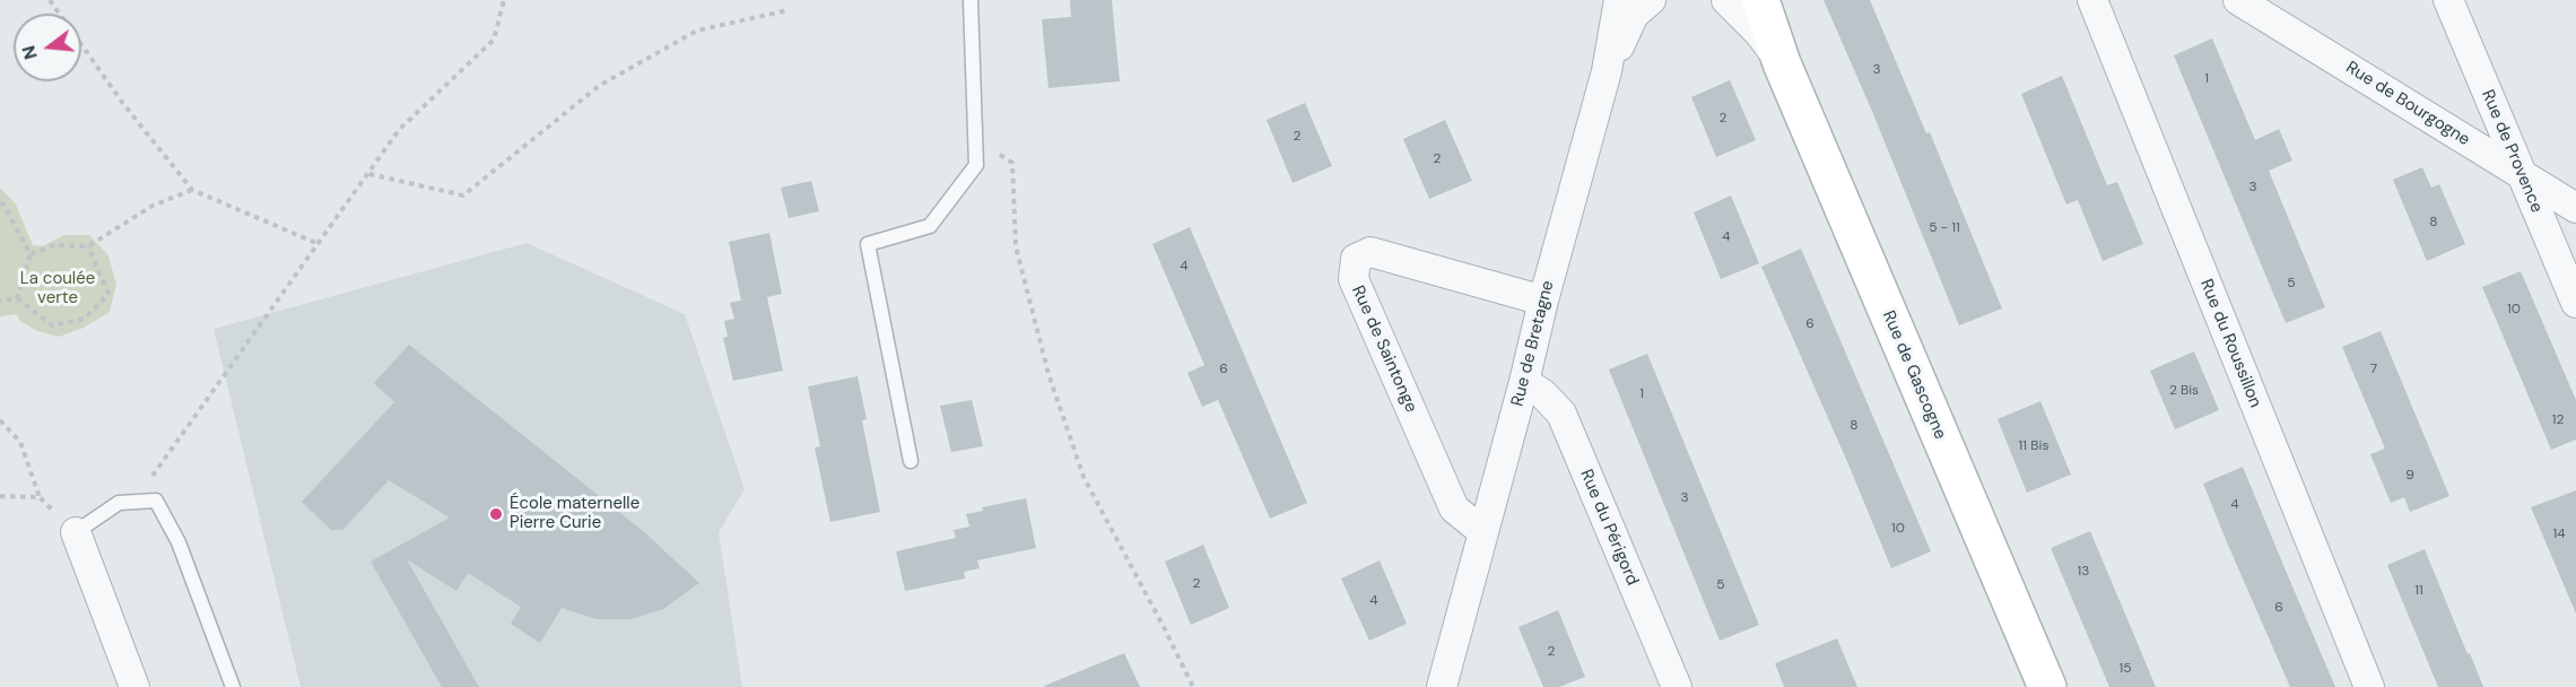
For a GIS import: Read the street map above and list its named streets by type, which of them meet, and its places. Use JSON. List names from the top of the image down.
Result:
{
  "streets": {
    "street": [
      "Rue de Bourgogne",
      "Rue de Provence",
      "Rue de Bretagne",
      "Rue du Roussillon",
      "Rue de Saintonge",
      "Rue de Gascogne",
      "Rue du Périgord"
    ]
  },
  "crossings": [
    ["Rue de Bourgogne", "Rue de Provence"],
    ["Rue de Bretagne", "Rue de Saintonge"],
    ["Rue de Bretagne", "Rue du Périgord"]
  ],
  "parks": ["La coulée verte"],
  "places": ["École maternelle Pierre Curie"],
  "house_numbers": [
    "3",
    "1",
    "2",
    "2",
    "2",
    "3",
    "8",
    "5 - 11",
    "4",
    "4",
    "5",
    "10",
    "6",
    "6",
    "7",
    "2 Bis",
    "1",
    "12",
    "8",
    "11 Bis",
    "9",
    "3",
    "4",
    "10",
    "14",
    "13",
    "2",
    "5",
    "11",
    "4",
    "6",
    "2",
    "15"
  ],
  "north": "left"
}
